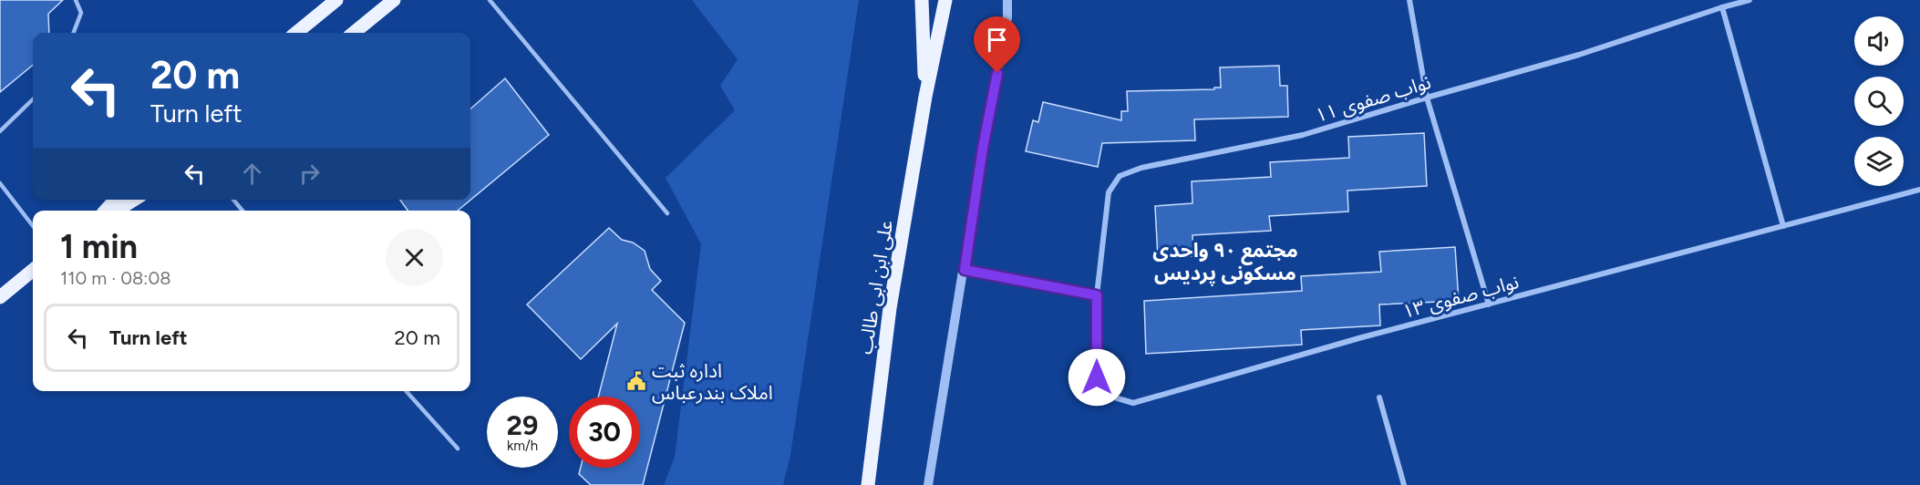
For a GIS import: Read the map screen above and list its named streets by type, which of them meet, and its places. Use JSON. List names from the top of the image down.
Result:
{
  "streets": {
    "main road": ["علی ابن ابی طالب"],
    "street": ["نواب صفوی ۱۱", "نواب صفوی ۱۳"]
  },
  "crossings": [
    ["نواب صفوی ۱۱", "نواب صفوی ۱۳"]
  ],
  "districts": ["مجتمع ٩٠ واحدی مسکونی پردیس"],
  "places": {
    "public building": ["اداره ثبت املاک بندرعباس"]
  },
  "page": {
    "turn": ["20 m", "Turn left"],
    "heading": ["1 min", "110 m · 08:08"],
    "list": [
      {
        "name": "Turn left",
        "value": "20 m"
      }
    ],
    "speed": "29 km/h",
    "limit": "30"
  }
}
